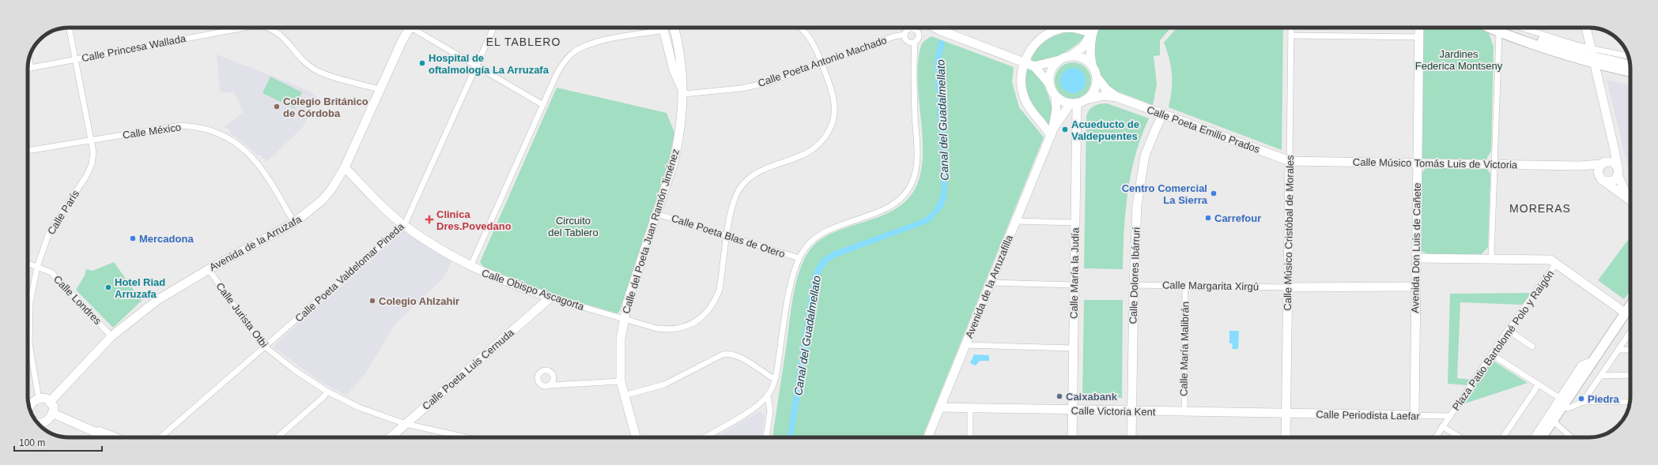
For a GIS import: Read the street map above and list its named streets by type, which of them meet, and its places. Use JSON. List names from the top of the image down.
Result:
{
  "streets": {
    "street": [
      "Calle Princesa Wallada",
      "Calle Poeta Antonio Machado",
      "Calle Poeta Emilio Prados",
      "Calle México",
      "Calle Músico Tomás Luis de Victoria",
      "Calle París",
      "Calle del Poeta Juan Ramón Jiménez",
      "Calle Músico Cristóbal de Morales",
      "Calle Poeta Blas de Otero",
      "Avenida de la Arruzafa",
      "Avenida Don Luis de Cañete",
      "Calle Poeta Valdelomar Pineda",
      "Calle María la Judía",
      "Calle Dolores Ibárruri",
      "Calle Margarita Xirgú",
      "Avenida de la Arruzafilla",
      "Calle Obispo Ascagorta",
      "Calle Londres",
      "Calle Jurista Otbi",
      "Plaza Patio Bartolomé Polo y Raigón",
      "Calle María Malibrán",
      "Calle Poeta Luis Cernuda",
      "Calle Victoria Kent",
      "Calle Periodista Laefar"
    ]
  },
  "crossings": [
    ["Calle Princesa Wallada", "Calle París"],
    ["Calle Princesa Wallada", "Avenida de la Arruzafa"],
    ["Calle Poeta Antonio Machado", "Calle del Poeta Juan Ramón Jiménez"],
    ["Calle Poeta Antonio Machado", "Calle Obispo Ascagorta"],
    ["Calle Poeta Emilio Prados", "Calle Músico Tomás Luis de Victoria"],
    ["Calle Poeta Emilio Prados", "Calle Músico Cristóbal de Morales"],
    ["Calle Poeta Emilio Prados", "Calle María la Judía"],
    ["Calle Poeta Emilio Prados", "Calle Dolores Ibárruri"],
    ["Calle Poeta Emilio Prados", "Avenida de la Arruzafilla"],
    ["Calle México", "Calle París"],
    ["Calle México", "Avenida de la Arruzafa"],
    ["Calle Músico Tomás Luis de Victoria", "Calle Músico Cristóbal de Morales"],
    ["Calle Músico Tomás Luis de Victoria", "Avenida Don Luis de Cañete"],
    ["Calle París", "Calle Londres"],
    ["Calle del Poeta Juan Ramón Jiménez", "Calle Poeta Blas de Otero"],
    ["Calle del Poeta Juan Ramón Jiménez", "Calle Obispo Ascagorta"],
    ["Calle Músico Cristóbal de Morales", "Calle Margarita Xirgú"],
    ["Calle Músico Cristóbal de Morales", "Calle Victoria Kent"],
    ["Calle Músico Cristóbal de Morales", "Calle Periodista Laefar"],
    ["Calle Poeta Blas de Otero", "Calle Obispo Ascagorta"],
    ["Avenida de la Arruzafa", "Calle Obispo Ascagorta"],
    ["Avenida de la Arruzafa", "Calle Londres"],
    ["Avenida de la Arruzafa", "Calle Jurista Otbi"],
    ["Avenida Don Luis de Cañete", "Calle Periodista Laefar"],
    ["Calle Poeta Valdelomar Pineda", "Calle Obispo Ascagorta"],
    ["Calle Poeta Valdelomar Pineda", "Calle Jurista Otbi"],
    ["Calle María la Judía", "Avenida de la Arruzafilla"],
    ["Calle María la Judía", "Calle Victoria Kent"],
    ["Calle Dolores Ibárruri", "Calle Margarita Xirgú"],
    ["Calle Dolores Ibárruri", "Calle Victoria Kent"],
    ["Calle Margarita Xirgú", "Calle María Malibrán"],
    ["Avenida de la Arruzafilla", "Calle Victoria Kent"],
    ["Calle Obispo Ascagorta", "Calle Poeta Luis Cernuda"],
    ["Calle Jurista Otbi", "Calle Poeta Luis Cernuda"],
    ["Plaza Patio Bartolomé Polo y Raigón", "Calle Periodista Laefar"],
    ["Calle María Malibrán", "Calle Victoria Kent"],
    ["Calle Victoria Kent", "Calle Periodista Laefar"]
  ],
  "districts": ["EL TABLERO", "MORERAS"],
  "water": ["Canal del Guadalmellato"],
  "parks": ["Jardines Federica Montseny", "Circuito del Tablero"],
  "places": {
    "other": [
      "Hospital de oftalmología La Arruzafa",
      "Colegio Británico de Córdoba",
      "Acueducto de Valdepuentes",
      "Centro Comercial La Sierra",
      "Carrefour",
      "Mercadona",
      "Hotel Riad Arruzafa",
      "Colegio Ahlzahir",
      "Caixabank",
      "Piedra"
    ],
    "health": ["Clinica Dres.Povedano"]
  },
  "scale_bar": "100 m"
}
